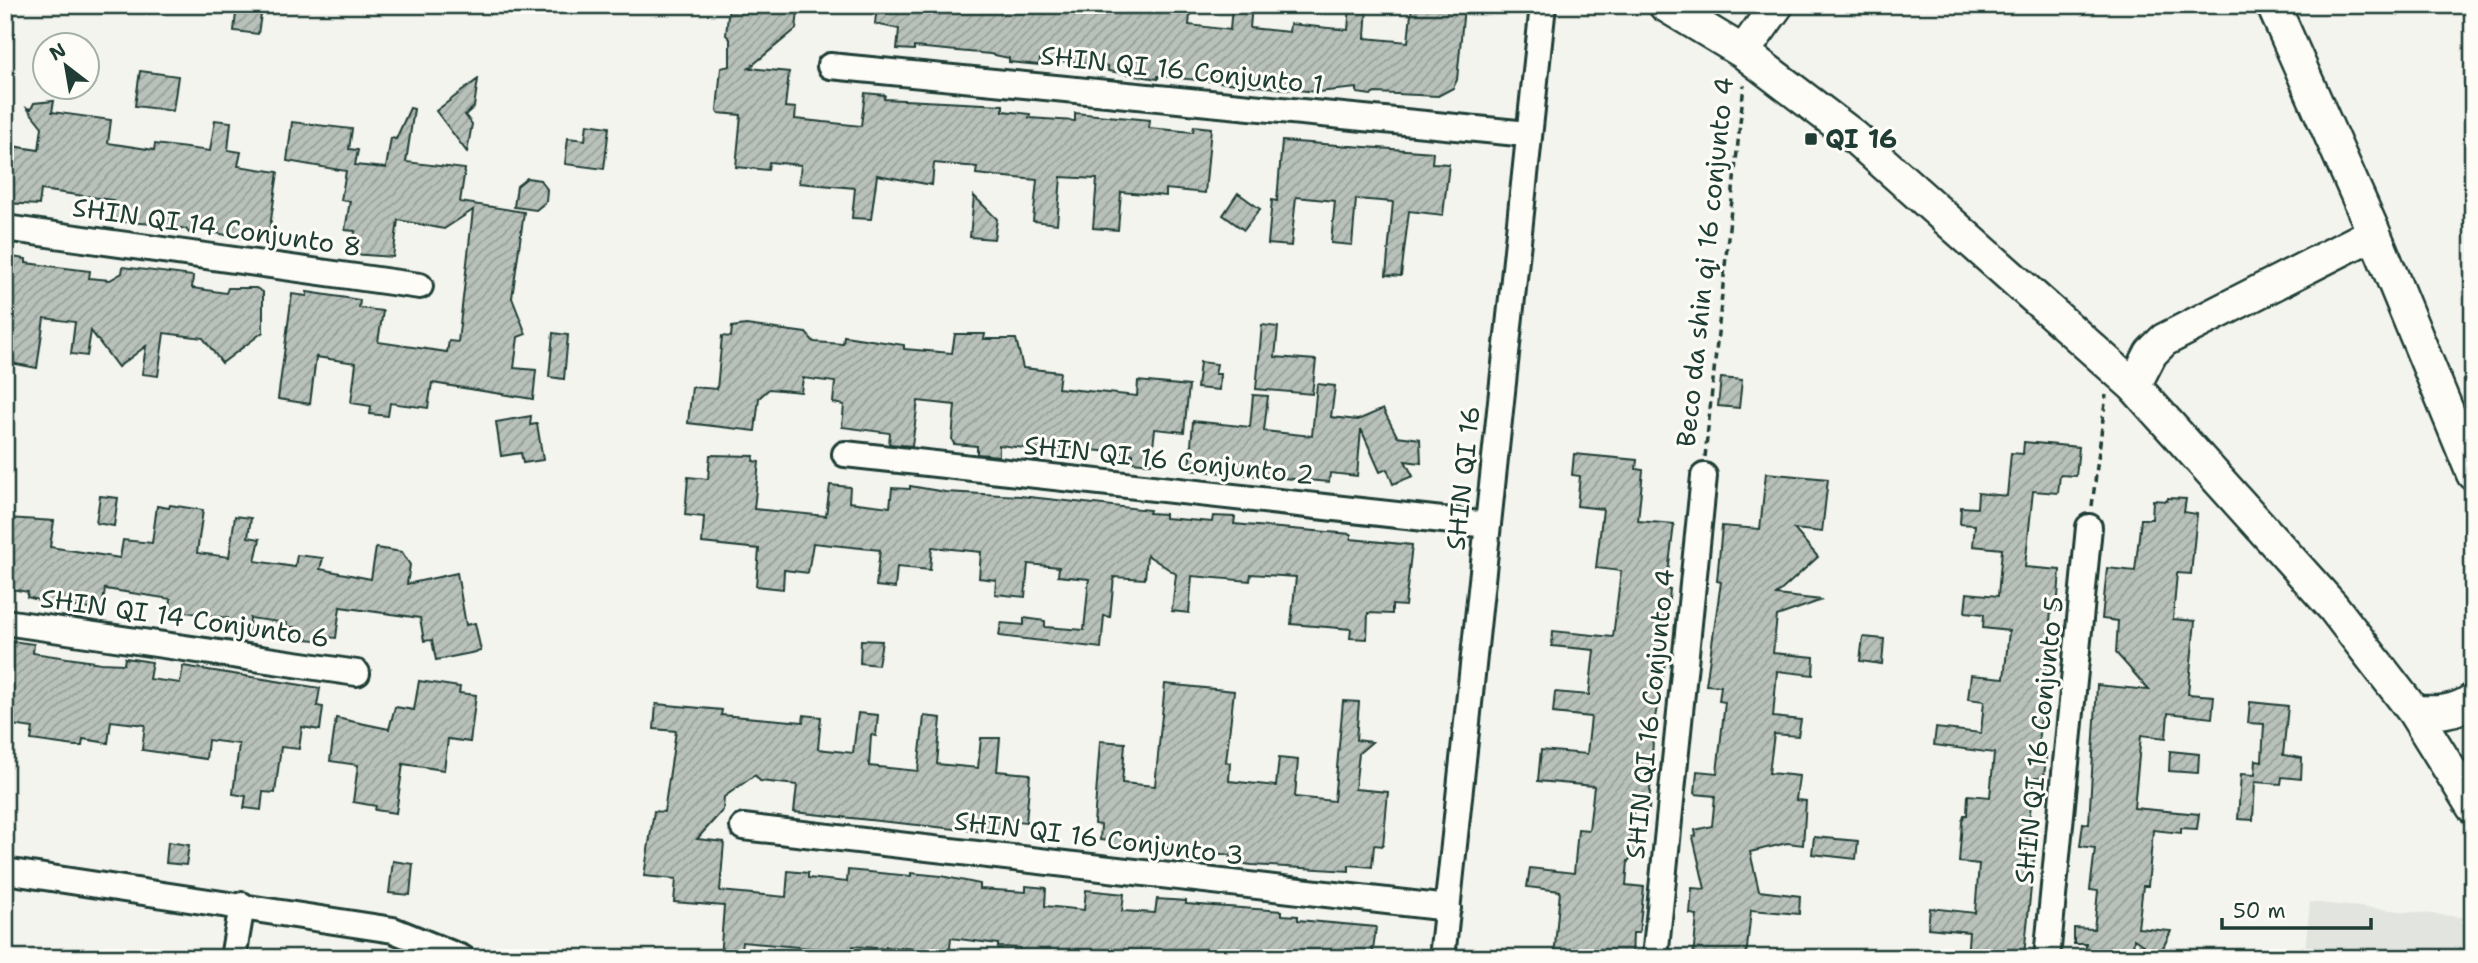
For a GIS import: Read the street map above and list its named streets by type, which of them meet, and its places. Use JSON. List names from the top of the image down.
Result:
{
  "streets": {
    "street": [
      "SHIN QI 16 Conjunto 1",
      "SHIN QI 14 Conjunto 8",
      "SHIN QI 16 Conjunto 2",
      "SHIN QI 16",
      "SHIN QI 14 Conjunto 6",
      "SHIN QI 16 Conjunto 4",
      "SHIN QI 16 Conjunto 5",
      "SHIN QI 16 Conjunto 3"
    ],
    "path": ["Beco da shin qi 16 conjunto 4"]
  },
  "crossings": [
    ["SHIN QI 16 Conjunto 1", "SHIN QI 16"],
    ["Beco da shin qi 16 conjunto 4", "SHIN QI 16 Conjunto 4"],
    ["SHIN QI 16 Conjunto 2", "SHIN QI 16"],
    ["SHIN QI 16", "SHIN QI 16 Conjunto 3"]
  ],
  "places": {
    "transit": ["QI 16"]
  },
  "scale_bar": "50 m",
  "north": "top left"
}
